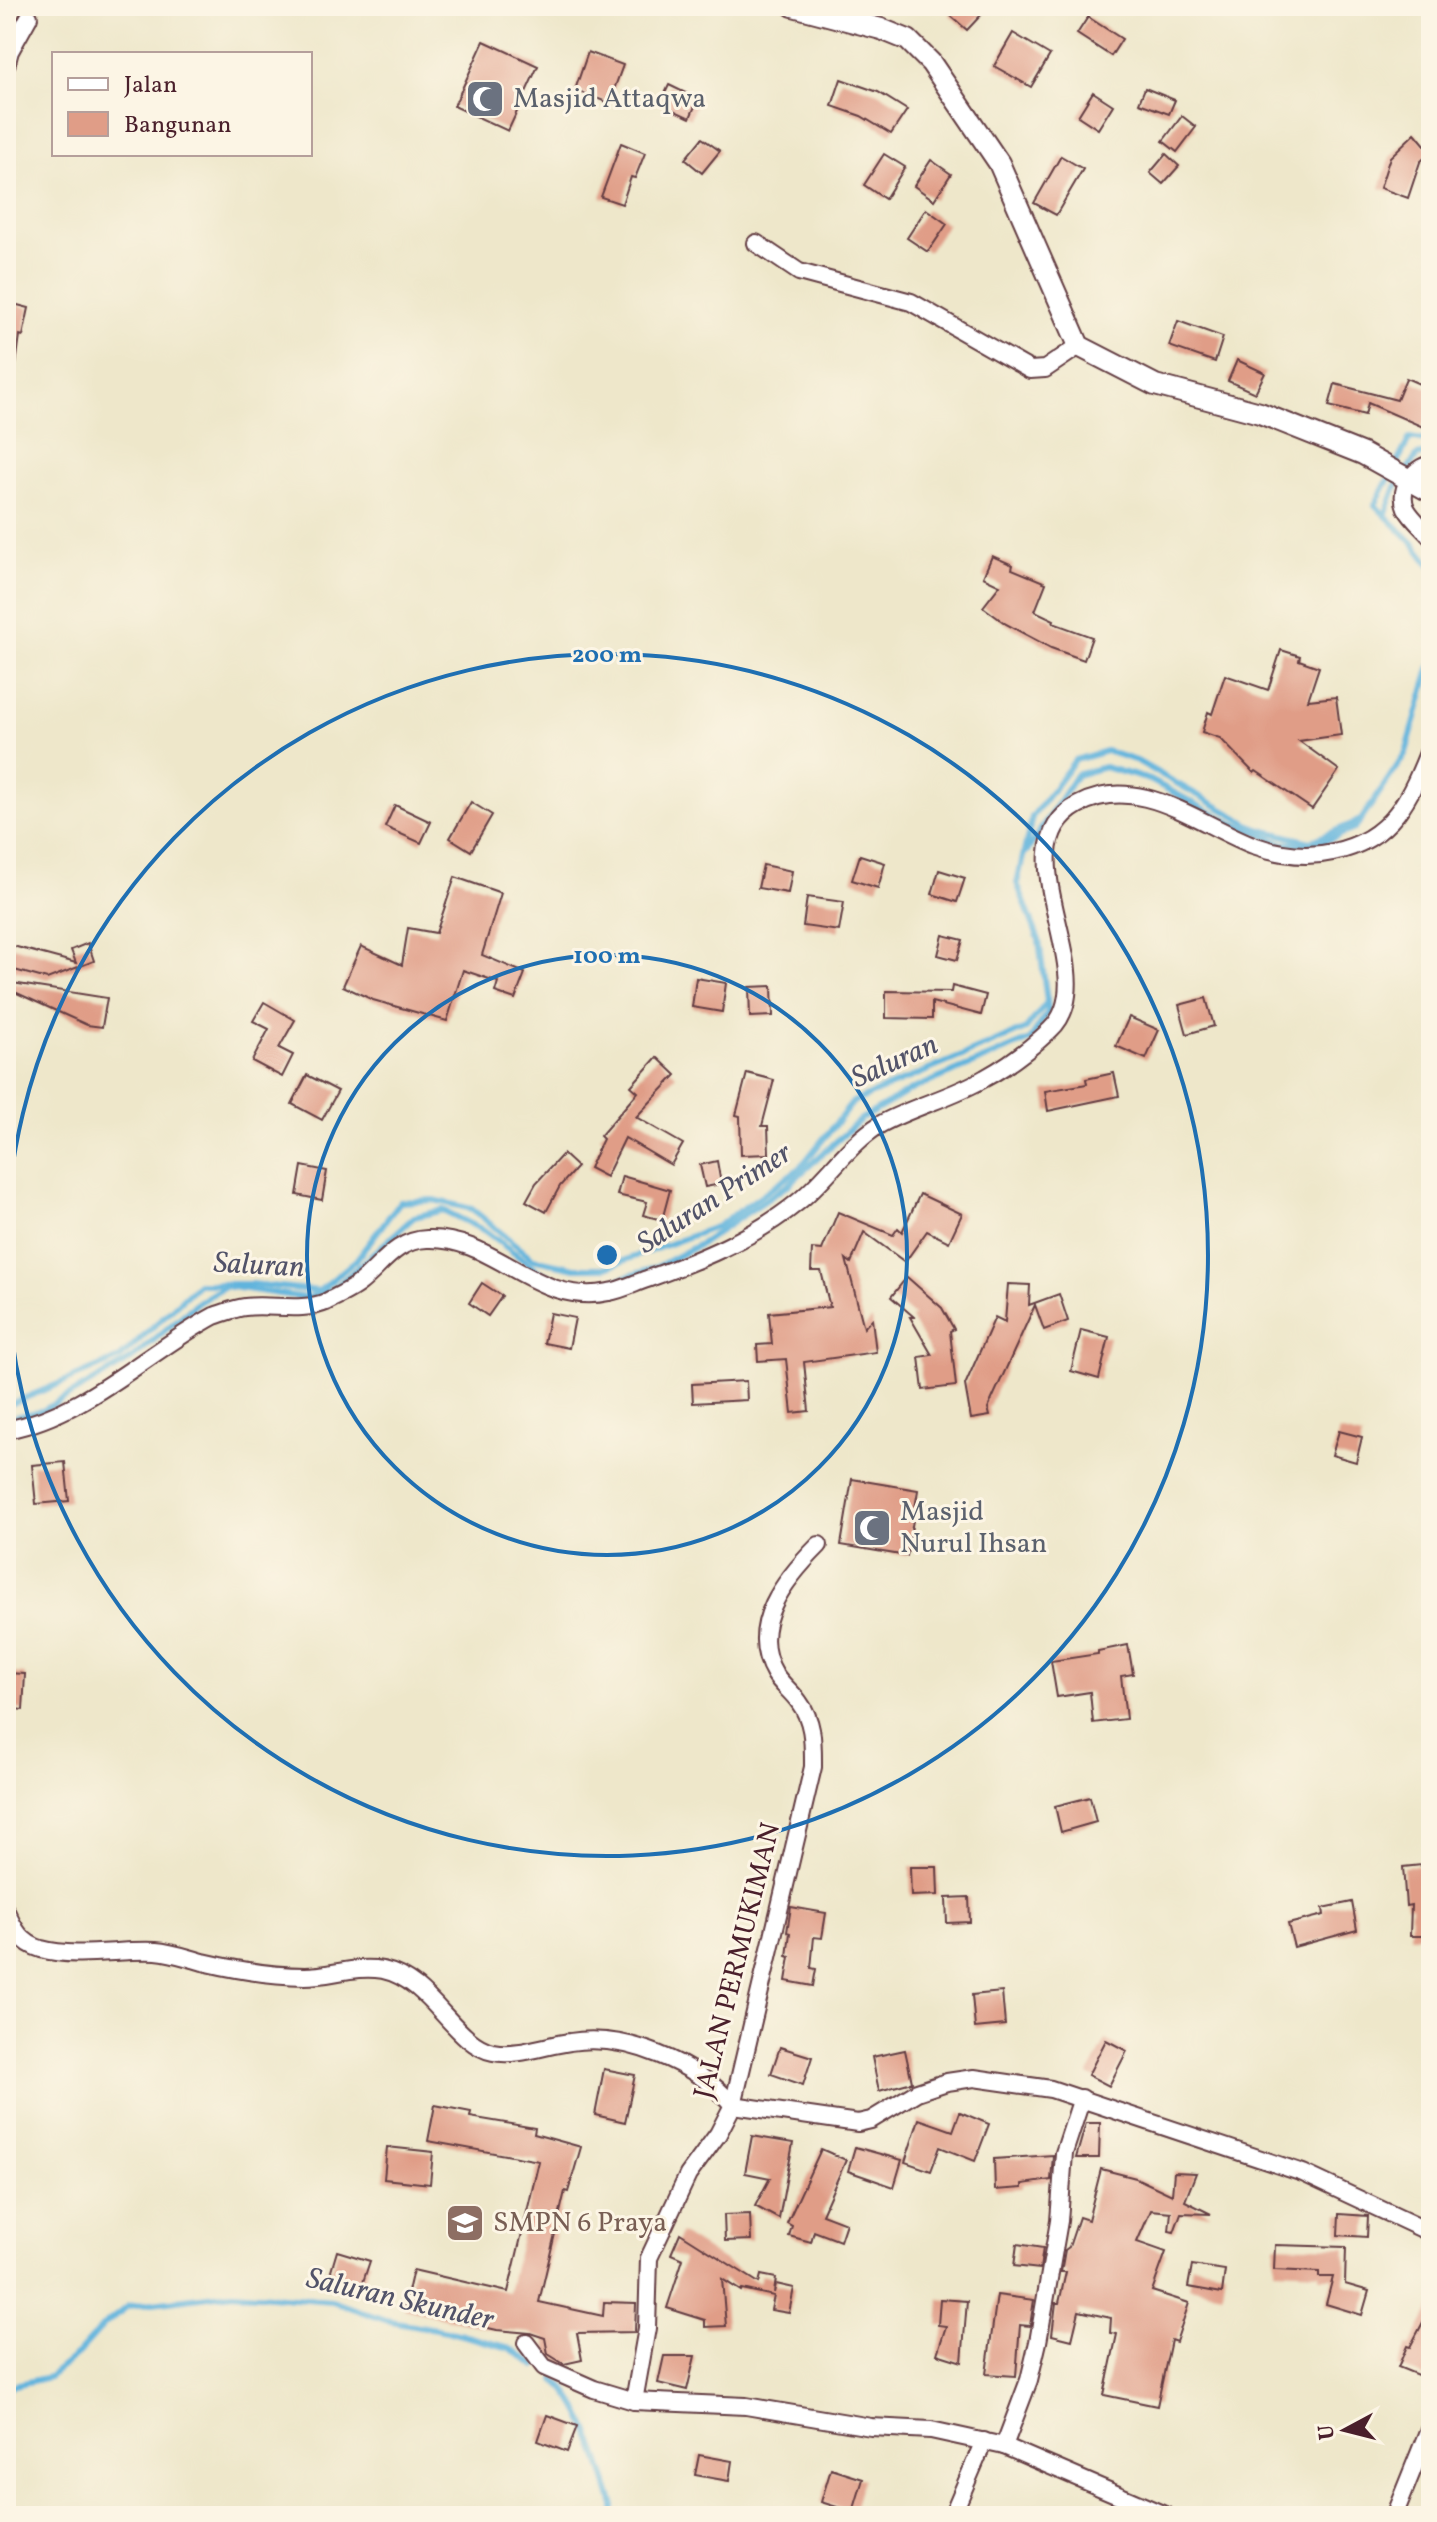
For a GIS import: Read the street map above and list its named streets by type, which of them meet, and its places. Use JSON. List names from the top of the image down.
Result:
{
  "streets": {
    "street": ["JALAN PERMUKIMAN"]
  },
  "water": ["Saluran", "Saluran Primer", "Saluran Skunder"],
  "places": {
    "mosque": ["Masjid Attaqwa", "Masjid Nurul Ihsan"],
    "school or university": ["SMPN 6 Praya"]
  },
  "legend": ["Jalan", "Bangunan"],
  "north": "left",
  "rings": ["200 m", "100 m"]
}
